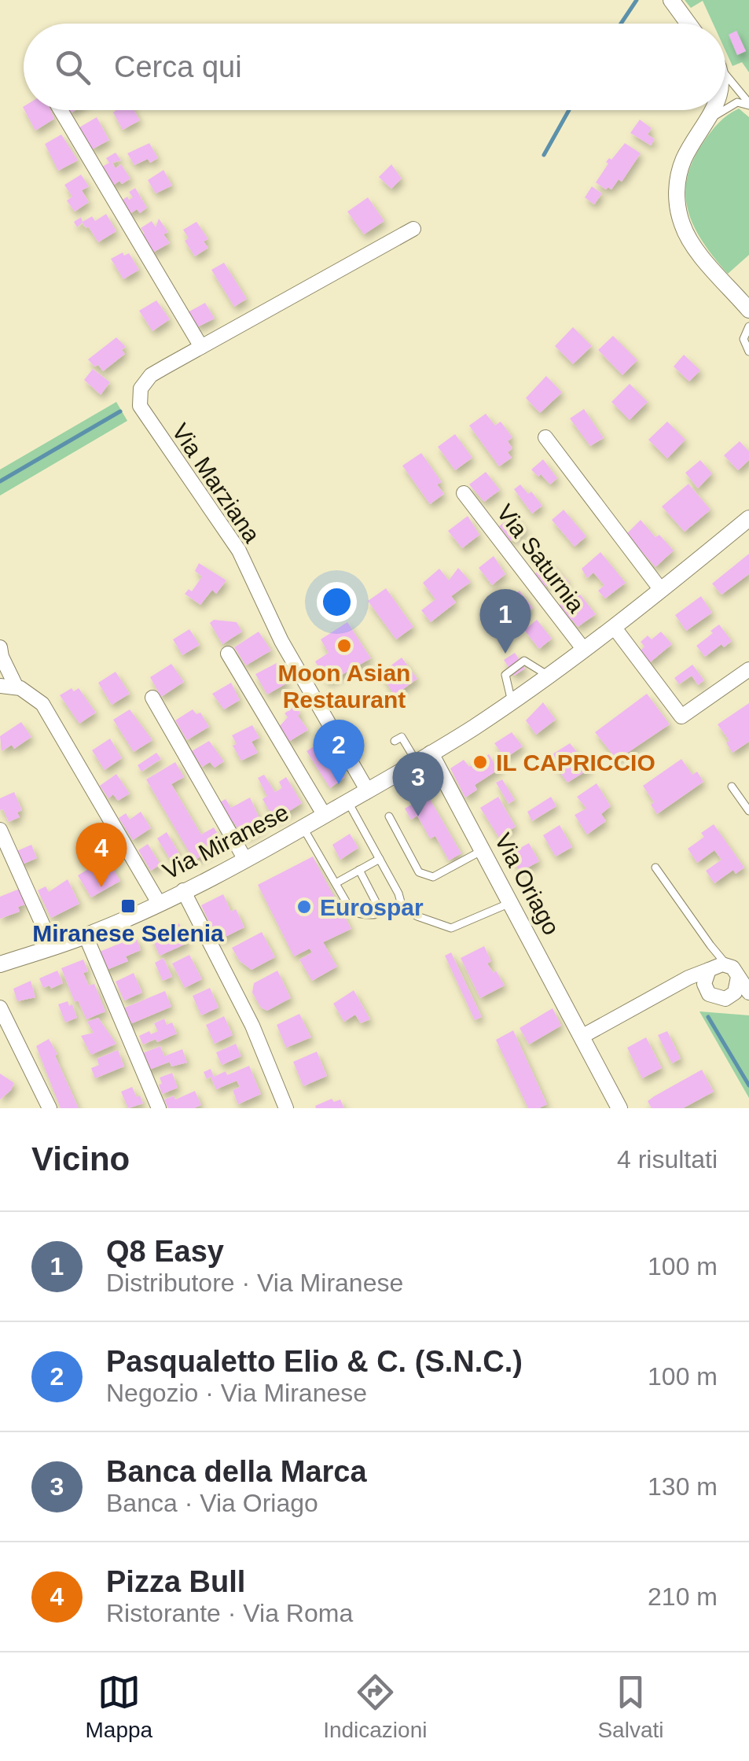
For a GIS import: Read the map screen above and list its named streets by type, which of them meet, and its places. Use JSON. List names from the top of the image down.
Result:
{
  "streets": {
    "street": [
      "Via Marziana",
      "Via Saturnia",
      "Via Miranese",
      "Via Oriago"
    ]
  },
  "crossings": [
    ["Via Marziana", "Via Miranese"],
    ["Via Saturnia", "Via Miranese"],
    ["Via Miranese", "Via Oriago"]
  ],
  "places": {
    "other": ["Moon Asian Restaurant", "IL CAPRICCIO", "Eurospar"],
    "transit": ["Miranese Selenia"]
  },
  "page": {
    "search": "Cerca qui",
    "pins": [
      "1",
      "2",
      "3",
      "4"
    ],
    "heading": ["Vicino", "4 risultati"],
    "list": [
      {
        "mark": "1",
        "name": "Q8 Easy",
        "note": "Distributore · Via Miranese",
        "value": "100 m"
      },
      {
        "mark": "2",
        "name": "Pasqualetto Elio & C. (S.N.C.)",
        "note": "Negozio · Via Miranese",
        "value": "100 m"
      },
      {
        "mark": "3",
        "name": "Banca della Marca",
        "note": "Banca · Via Oriago",
        "value": "130 m"
      },
      {
        "mark": "4",
        "name": "Pizza Bull",
        "note": "Ristorante · Via Roma",
        "value": "210 m"
      }
    ],
    "nav": ["Mappa", "Indicazioni", "Salvati"]
  }
}
